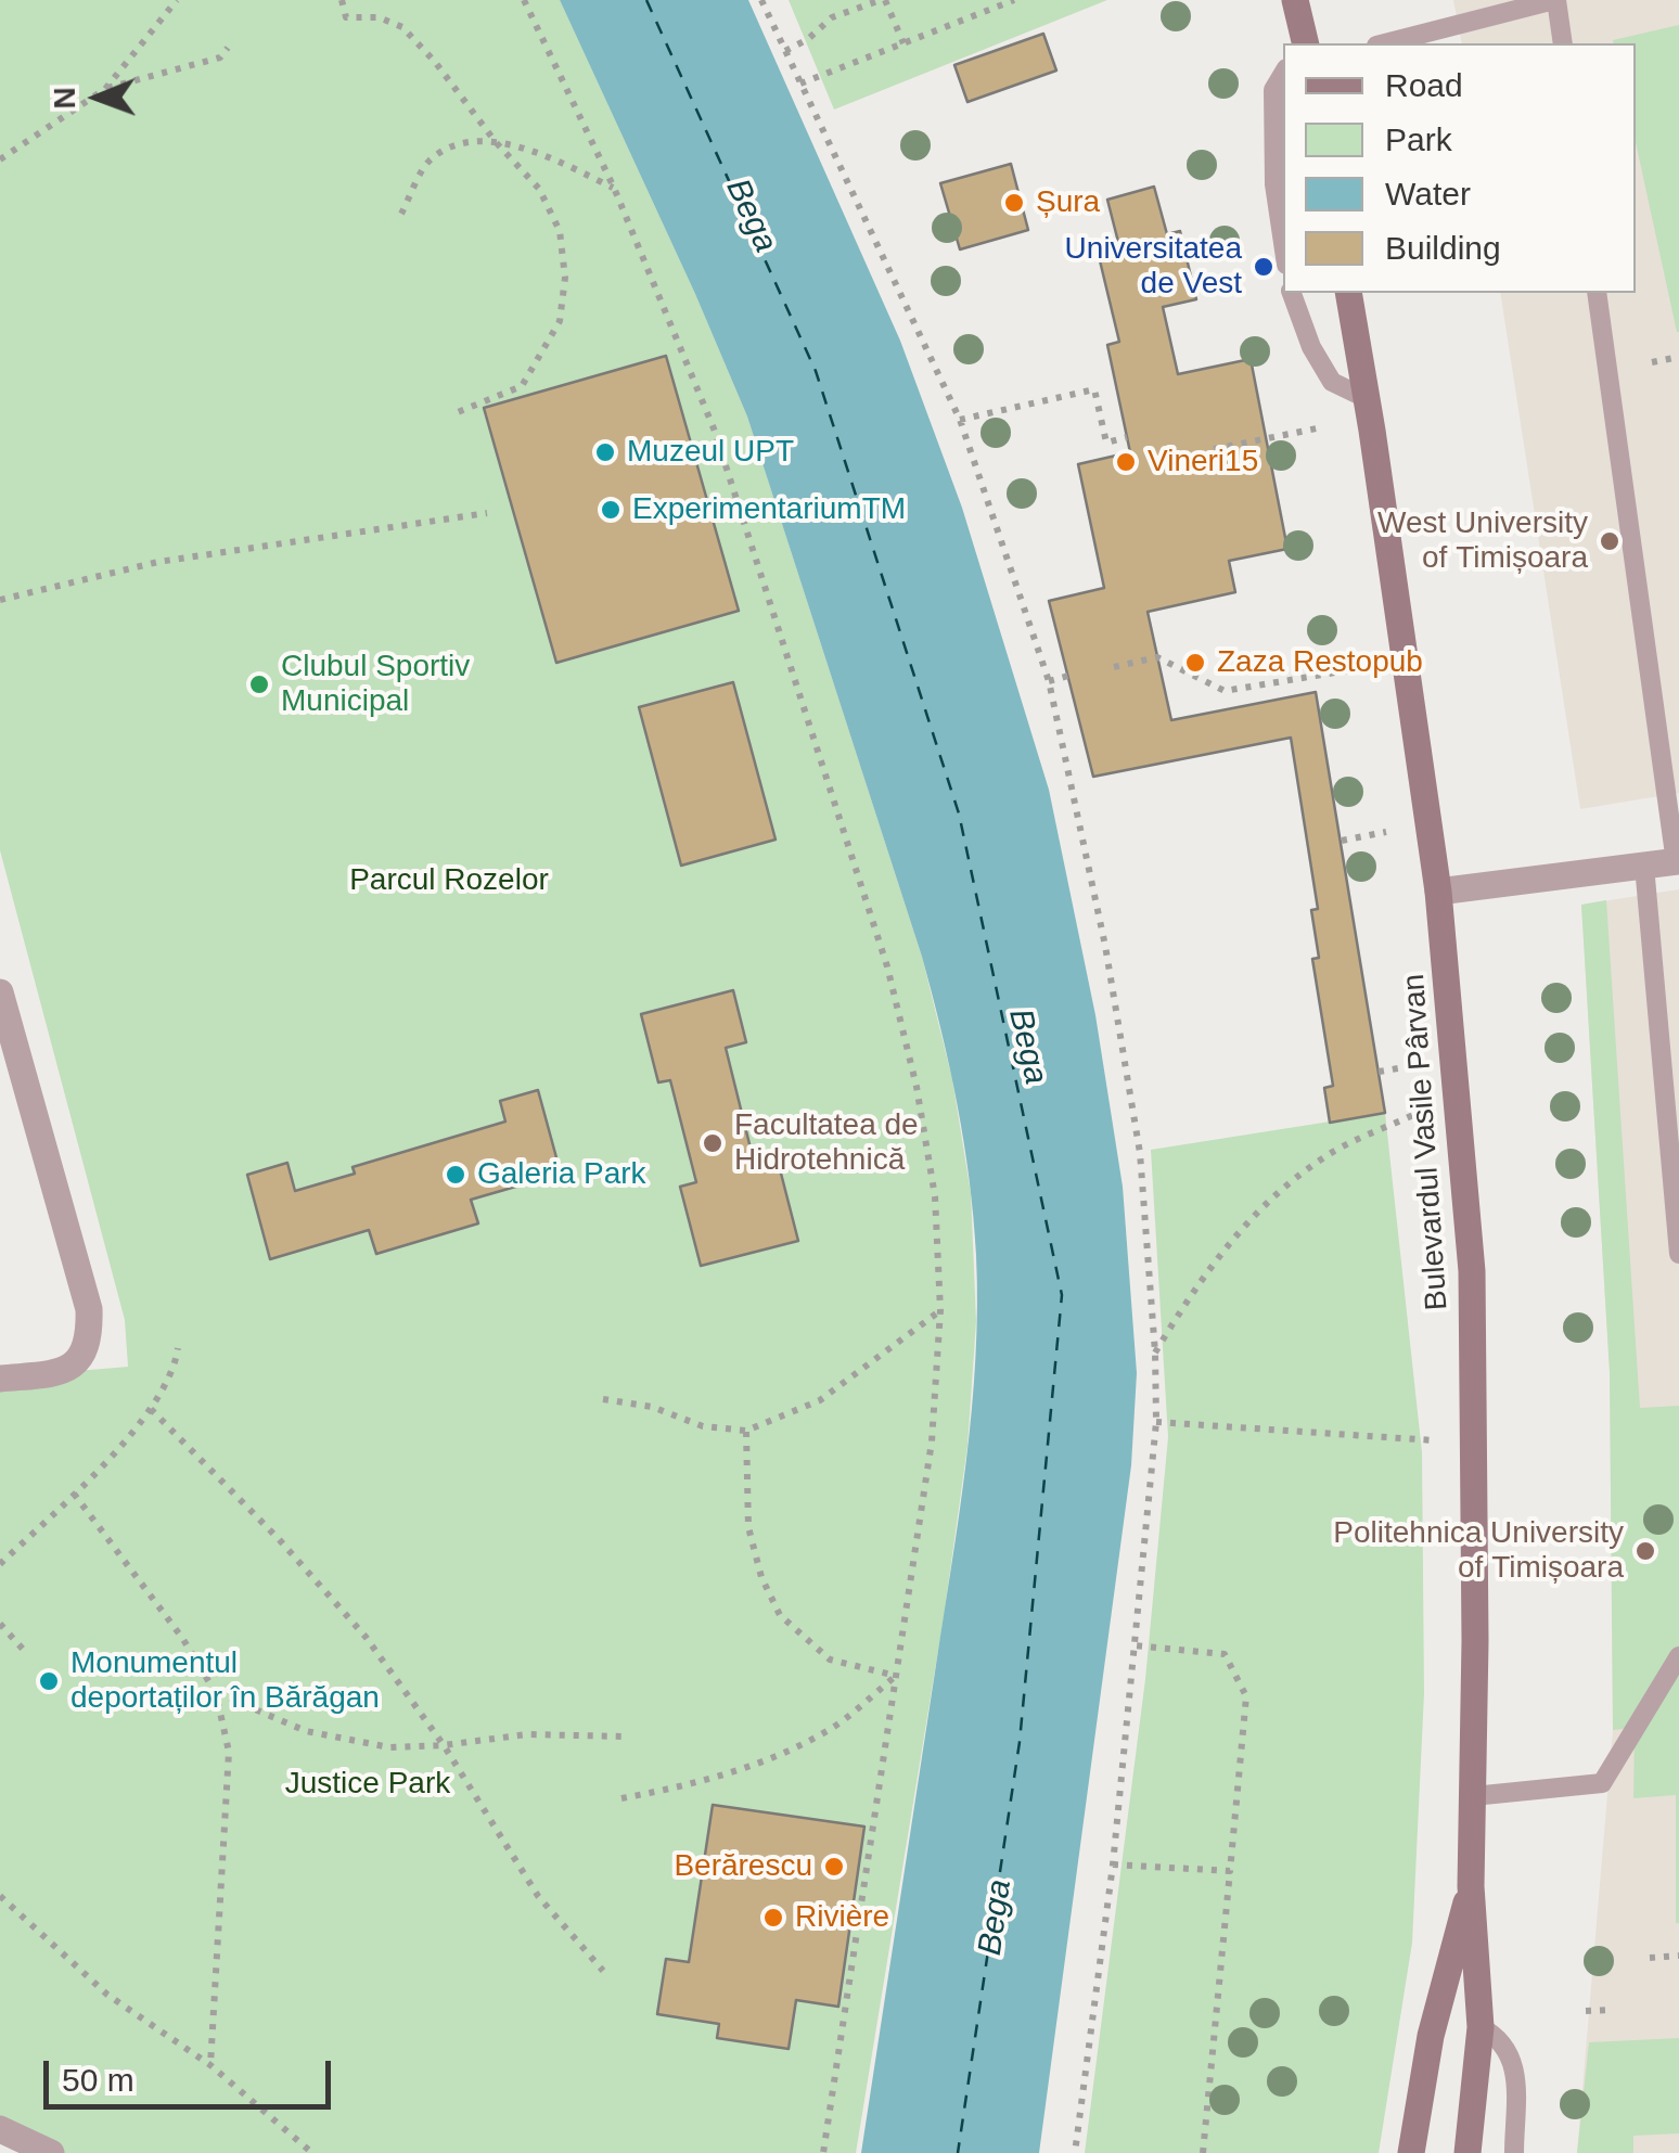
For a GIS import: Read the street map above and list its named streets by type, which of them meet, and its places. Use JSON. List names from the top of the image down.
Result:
{
  "streets": {
    "main road": ["Bulevardul Vasile Pârvan"]
  },
  "water": ["Bega"],
  "parks": ["Parcul Rozelor", "Justice Park"],
  "places": [
    "Șura",
    "Universitatea de Vest",
    "Muzeul UPT",
    "Vineri15",
    "ExperimentariumTM",
    "West University of Timișoara",
    "Zaza Restopub",
    "Clubul Sportiv Municipal",
    "Facultatea de Hidrotehnică",
    "Galeria Park",
    "Politehnica University of Timișoara",
    "Monumentul deportaților în Bărăgan",
    "Berărescu",
    "Rivière"
  ],
  "legend": [
    "Road",
    "Park",
    "Water",
    "Building"
  ],
  "scale_bar": "50 m",
  "north": "left"
}
